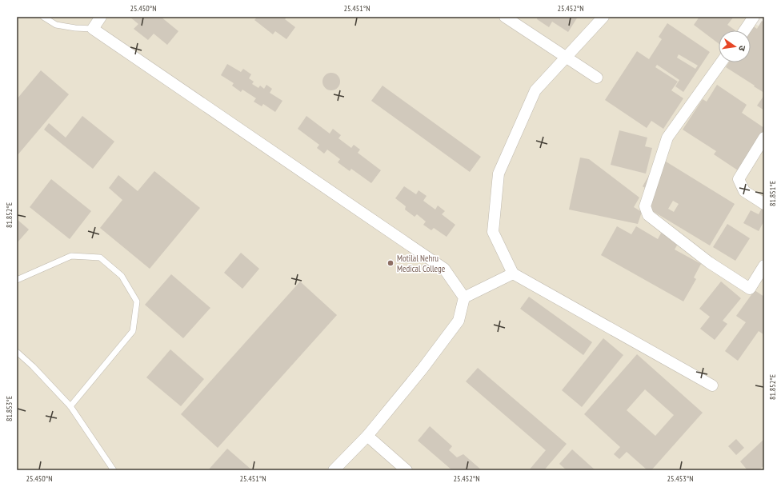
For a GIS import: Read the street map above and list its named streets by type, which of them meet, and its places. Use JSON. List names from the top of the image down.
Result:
{
  "places": ["Motilal Nehru Medical College"],
  "north": "right",
  "coordinates": [
    "25.450°N",
    "25.451°N",
    "25.452°N",
    "81.851°E",
    "81.852°E",
    "81.853°E",
    "25.453°N"
  ]
}
